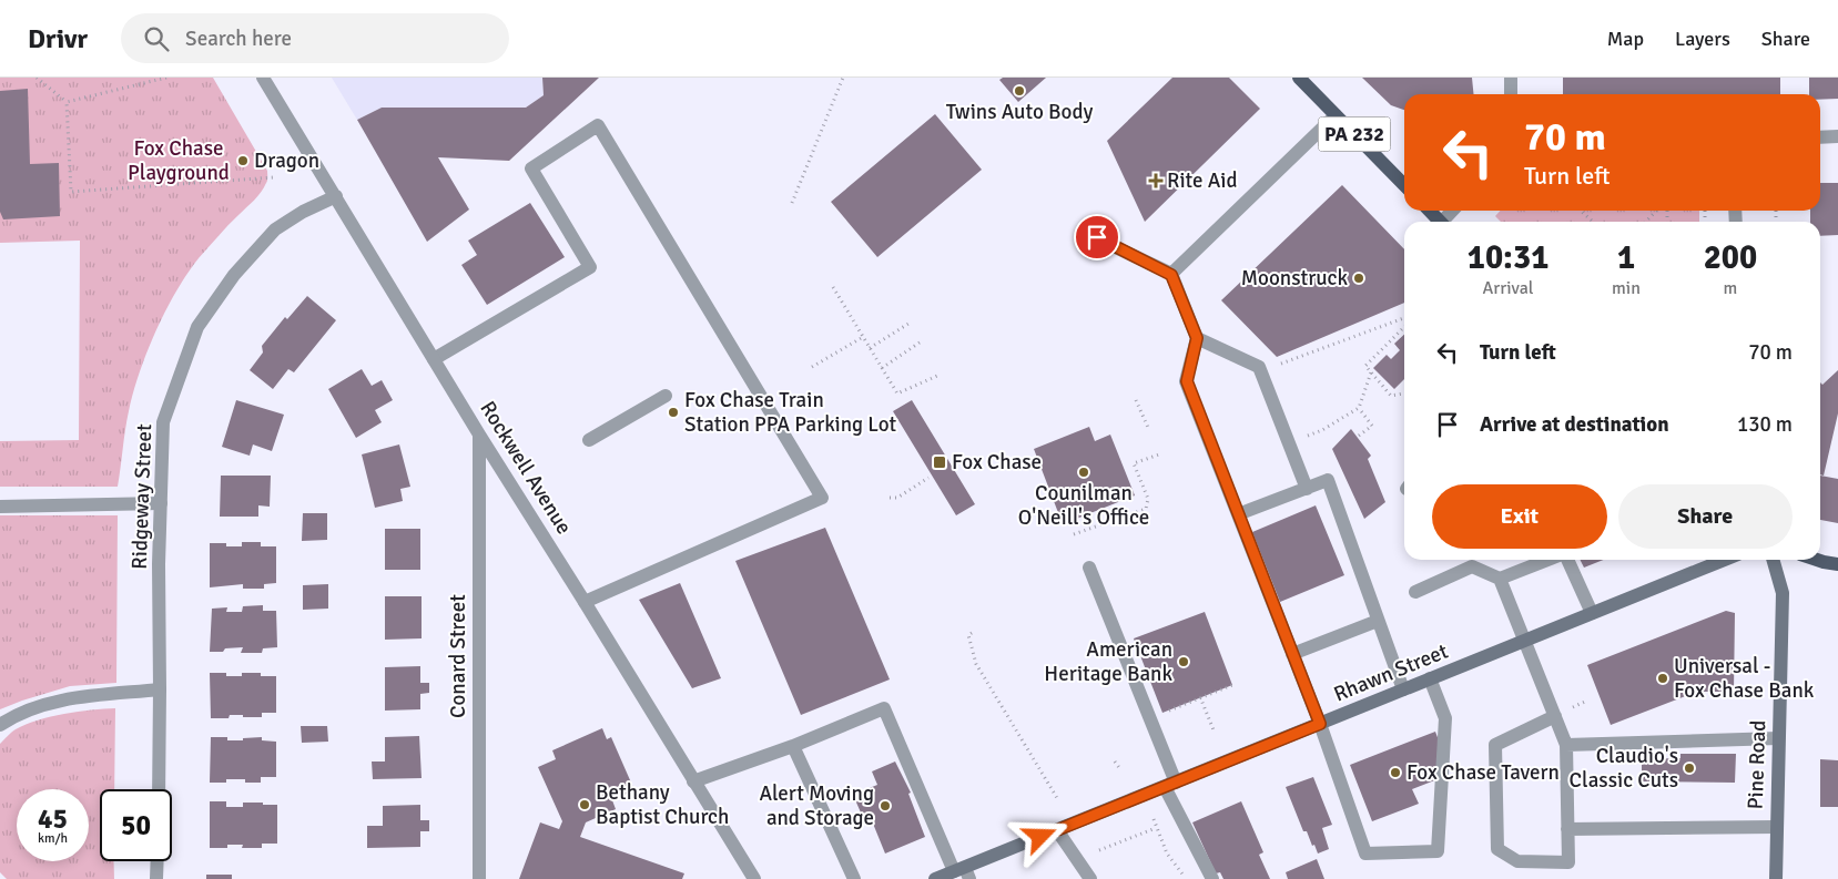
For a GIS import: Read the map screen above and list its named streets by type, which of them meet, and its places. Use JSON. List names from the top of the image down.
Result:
{
  "streets": {
    "main road": ["PA 232", "Rhawn Street", "Pine Road"],
    "street": ["Rockwell Avenue", "Ridgeway Street", "Conard Street"]
  },
  "crossings": [
    ["Rockwell Avenue", "Ridgeway Street"],
    ["Rockwell Avenue", "Conard Street"]
  ],
  "parks": ["Fox Chase Playground"],
  "places": {
    "other": [
      "Twins Auto Body",
      "Dragon",
      "Moonstruck",
      "Fox Chase Train Station PPA Parking Lot",
      "Counilman O'Neill's Office",
      "American Heritage Bank",
      "Universal - Fox Chase Bank",
      "Claudio's Classic Cuts",
      "Fox Chase Tavern",
      "Bethany Baptist Church",
      "Alert Moving and Storage"
    ],
    "health": ["Rite Aid"],
    "transit": ["Fox Chase"]
  },
  "page": {
    "header": "Drivr",
    "search": "Search here",
    "nav": ["Map", "Layers", "Share"],
    "turn": ["70 m", "Turn left"],
    "eta": [
      "10:31",
      "Arrival",
      "1",
      "min",
      "200",
      "m"
    ],
    "list": [
      {
        "name": "Turn left",
        "value": "70 m"
      },
      {
        "name": "Arrive at destination",
        "value": "130 m"
      }
    ],
    "buttons": ["Exit", "Share"],
    "speed": "45 km/h",
    "limit": "50"
  }
}
